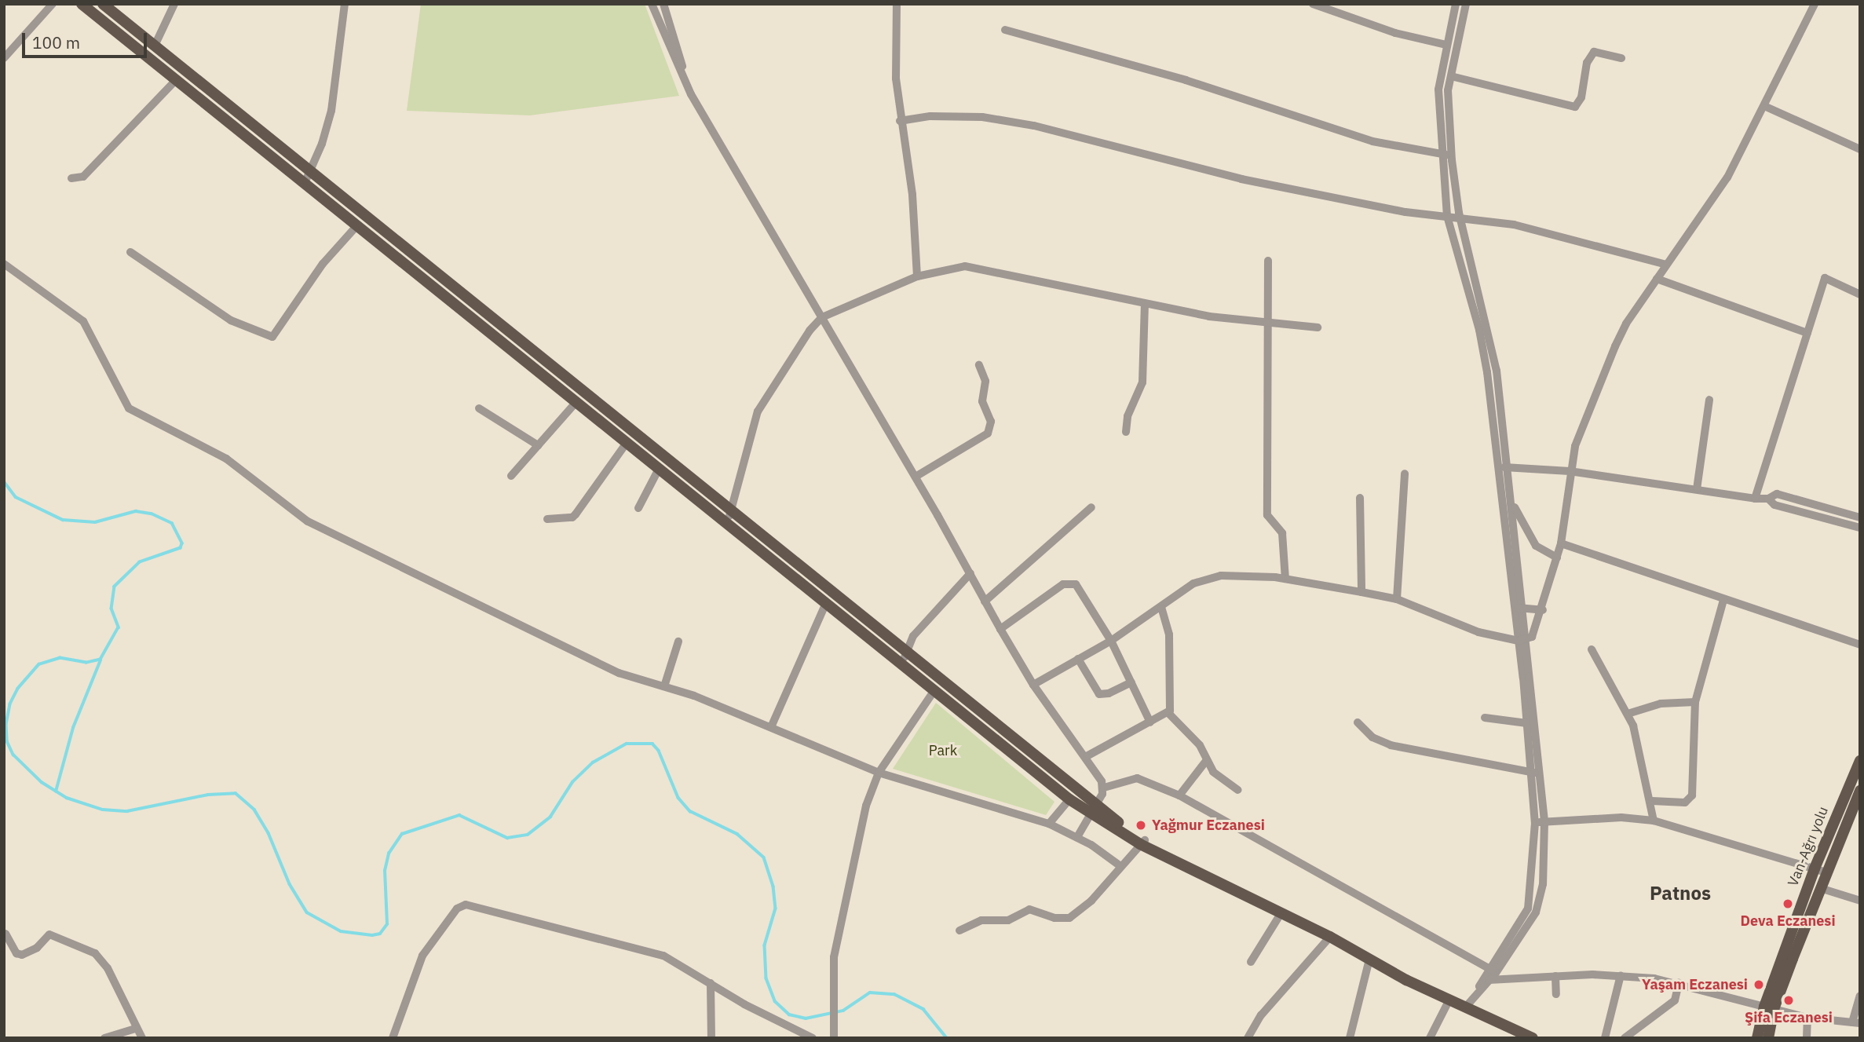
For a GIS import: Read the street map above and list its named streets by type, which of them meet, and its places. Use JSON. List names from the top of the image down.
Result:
{
  "streets": {
    "main road": ["Van-Ağrı yolu"]
  },
  "districts": ["Patnos"],
  "parks": ["Park"],
  "places": [
    "Yağmur Eczanesi",
    "Deva Eczanesi",
    "Yaşam Eczanesi",
    "Şifa Eczanesi"
  ],
  "scale_bar": "100 m"
}
